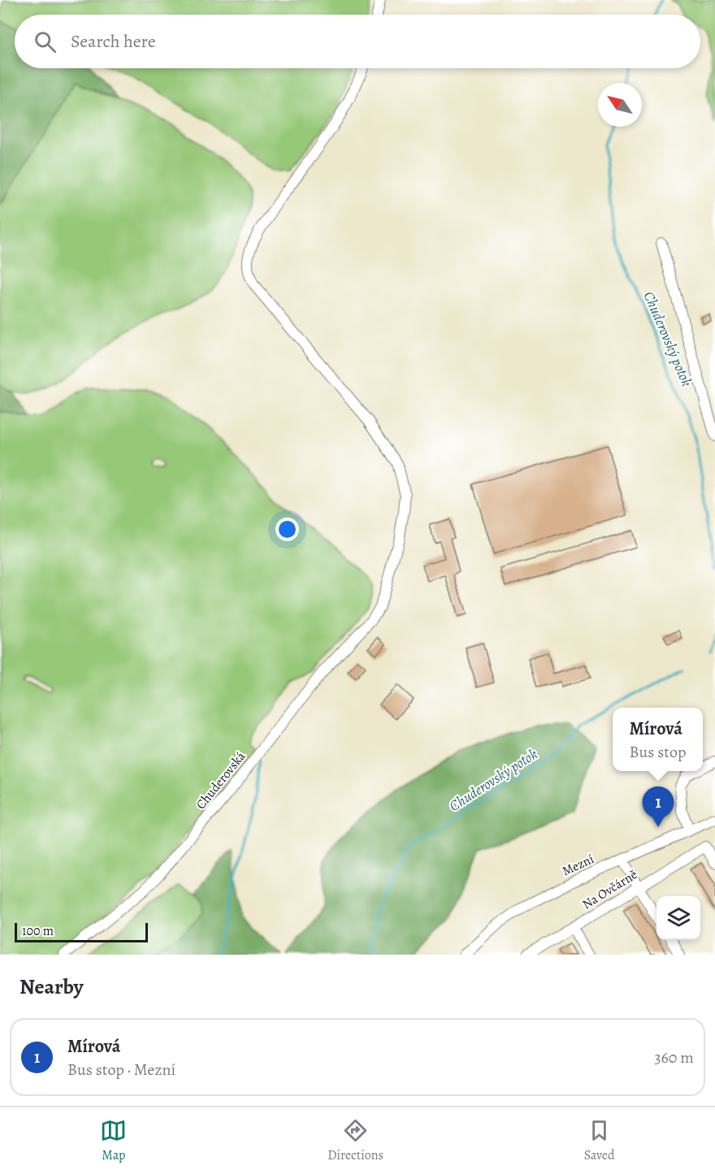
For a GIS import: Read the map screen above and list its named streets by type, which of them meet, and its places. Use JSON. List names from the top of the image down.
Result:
{
  "streets": {
    "street": ["Chuderovská", "Mezní", "Na Ovčárně"]
  },
  "water": ["Chuderovský potok"],
  "scale_bar": "100 m",
  "north": "top left",
  "page": {
    "search": "Search here",
    "popup": ["Mírová", "Bus stop"],
    "pins": "1",
    "scale": "100 m",
    "heading": "Nearby",
    "list": [
      {
        "mark": "1",
        "name": "Mírová",
        "note": "Bus stop · Mezní",
        "value": "360 m"
      }
    ],
    "nav": ["Map", "Directions", "Saved"]
  }
}
